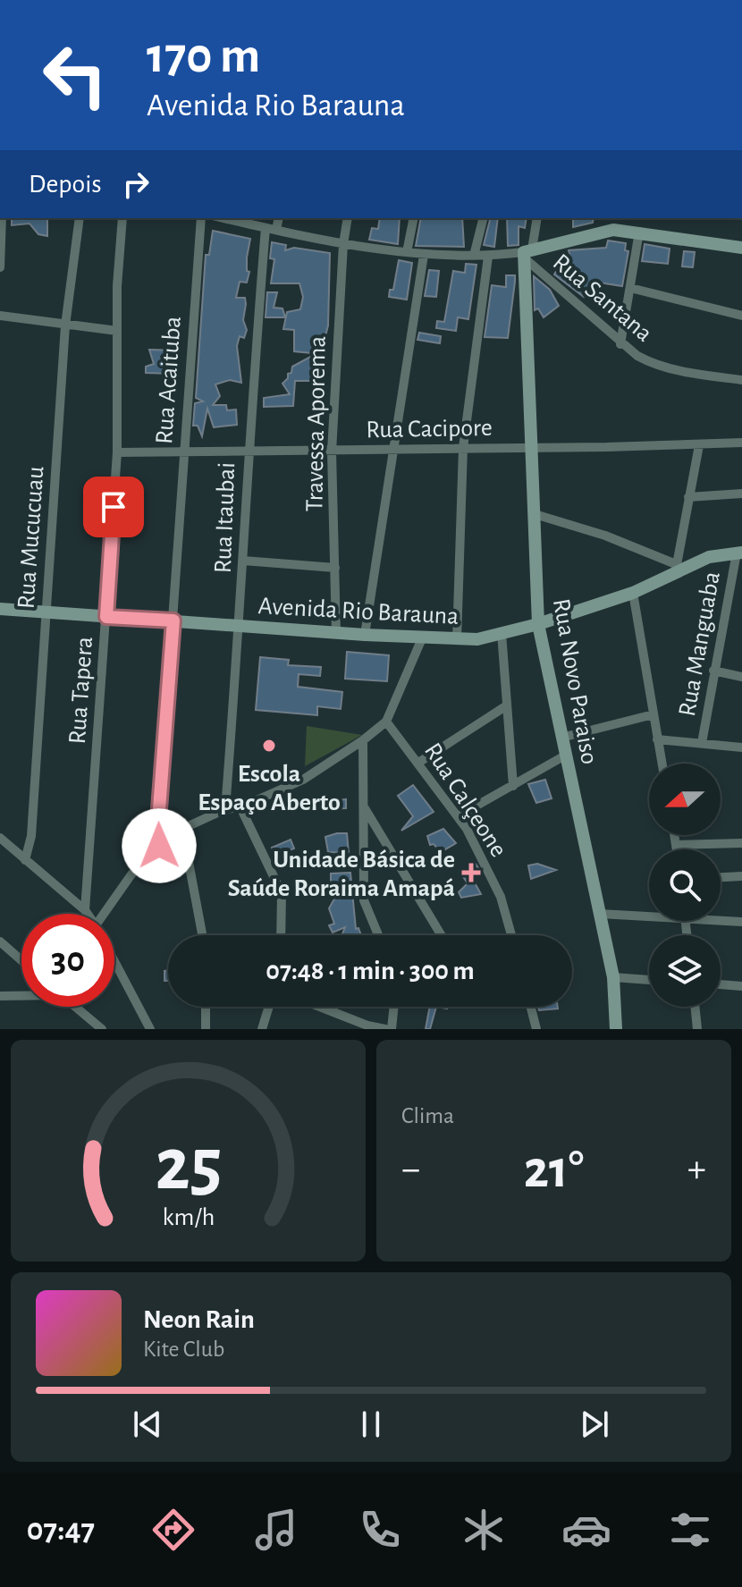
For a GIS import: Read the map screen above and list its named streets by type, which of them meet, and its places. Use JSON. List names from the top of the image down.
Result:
{
  "streets": {
    "street": [
      "Rua Santana",
      "Rua Acaituba",
      "Travessa Aporema",
      "Rua Cacipore",
      "Rua Itaubai",
      "Rua Mucucuau",
      "Avenida Rio Barauna",
      "Rua Manguaba",
      "Rua Novo Paraiso",
      "Rua Tapera",
      "Rua Calçeone"
    ]
  },
  "crossings": [
    ["Rua Santana", "Rua Novo Paraiso"],
    ["Rua Acaituba", "Rua Cacipore"],
    ["Rua Acaituba", "Avenida Rio Barauna"],
    ["Travessa Aporema", "Rua Cacipore"],
    ["Travessa Aporema", "Avenida Rio Barauna"],
    ["Rua Cacipore", "Rua Itaubai"],
    ["Rua Cacipore", "Rua Novo Paraiso"],
    ["Rua Cacipore", "Rua Tapera"],
    ["Rua Itaubai", "Avenida Rio Barauna"],
    ["Rua Mucucuau", "Avenida Rio Barauna"],
    ["Avenida Rio Barauna", "Rua Manguaba"],
    ["Avenida Rio Barauna", "Rua Novo Paraiso"],
    ["Avenida Rio Barauna", "Rua Tapera"]
  ],
  "places": {
    "other": ["Escola Espaço Aberto"],
    "health": ["Unidade Básica de Saúde Roraima Amapá"]
  },
  "north": "left",
  "page": {
    "turn": ["170 m", "Avenida Rio Barauna"],
    "then": "Depois",
    "limit": "30",
    "trip": "07:48 · 1 min · 300 m",
    "tile": "Clima",
    "heat": ["−", "21°", "+"],
    "song": ["Neon Rain", "Kite Club"],
    "tabs": "07:47",
    "gauge": ["25", "km/h"]
  }
}
